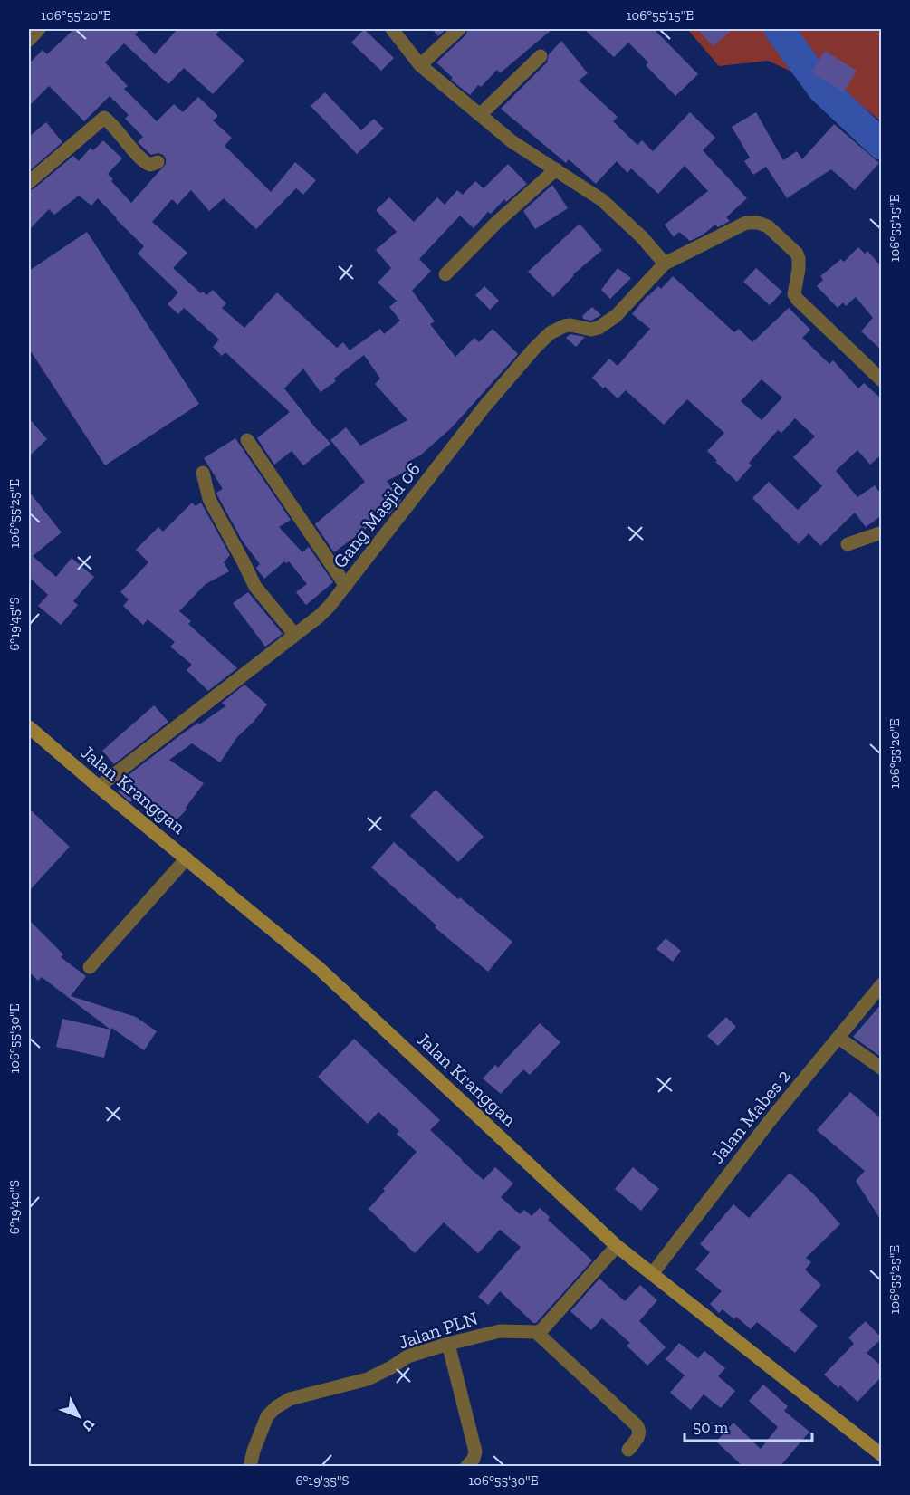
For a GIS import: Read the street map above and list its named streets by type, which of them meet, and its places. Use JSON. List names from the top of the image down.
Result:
{
  "streets": {
    "main road": ["Jalan Kranggan"],
    "street": ["Gang Masjid 06", "Jalan Mabes 2", "Jalan PLN"]
  },
  "crossings": [
    ["Gang Masjid 06", "Jalan Kranggan"],
    ["Jalan Kranggan", "Jalan Mabes 2"]
  ],
  "scale_bar": "50 m",
  "north": "bottom right",
  "coordinates": [
    "106°55'20\"E",
    "106°55'15\"E",
    "106°55'25\"E",
    "6°19'45\"S",
    "106°55'30\"E",
    "6°19'40\"S",
    "6°19'35\"S"
  ]
}
